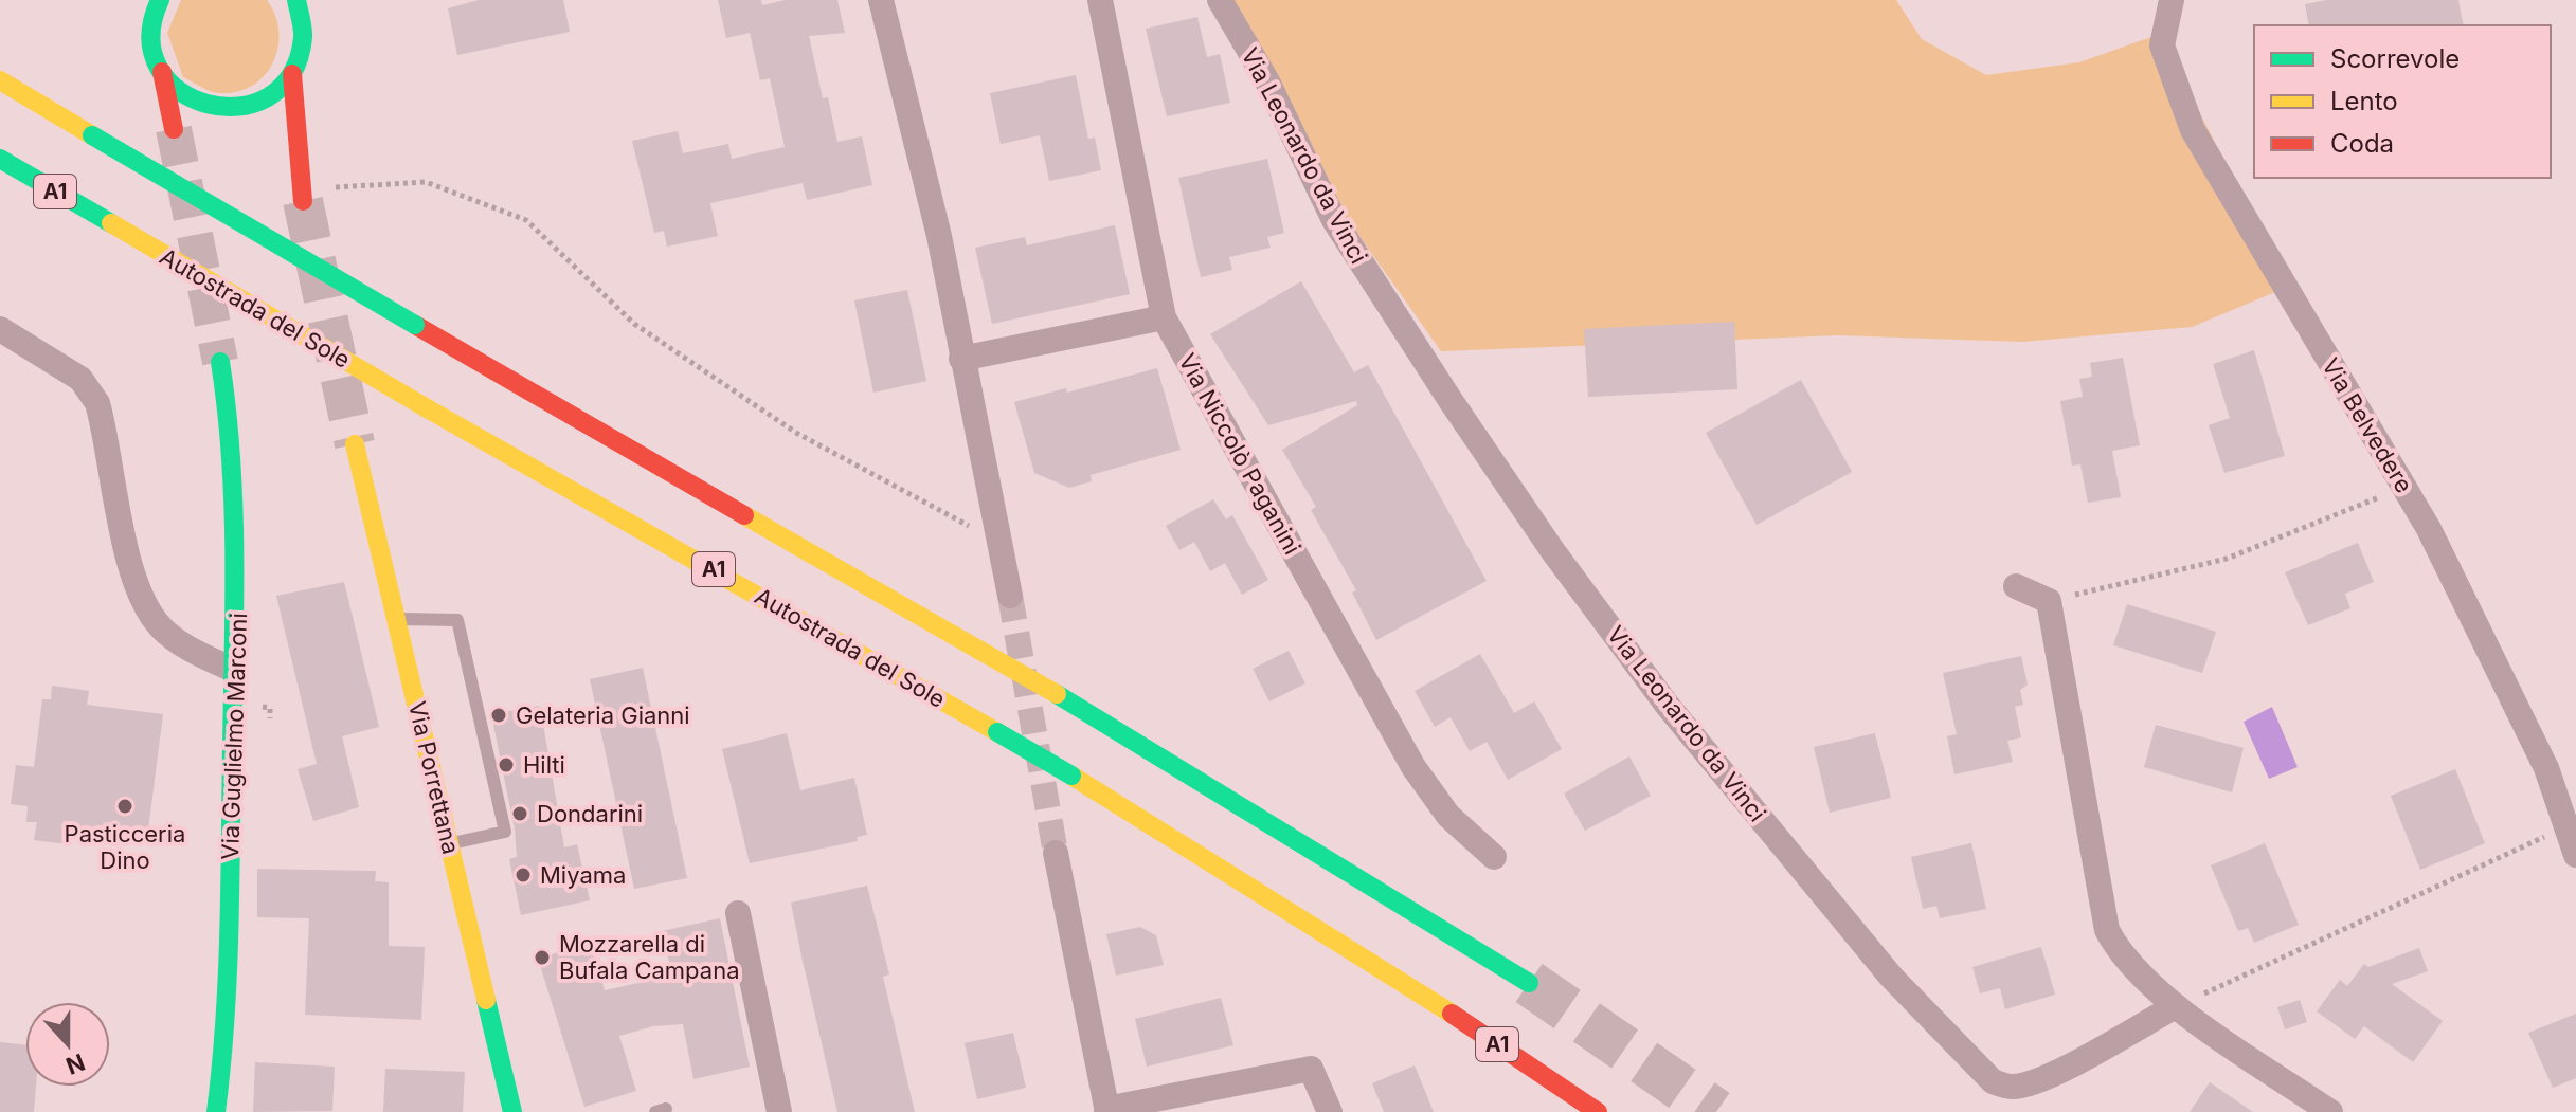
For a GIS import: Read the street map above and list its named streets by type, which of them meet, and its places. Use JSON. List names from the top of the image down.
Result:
{
  "streets": {
    "main road": [
      "A1",
      "Autostrada del Sole",
      "Via Guglielmo Marconi",
      "Via Porrettana"
    ],
    "street": ["Via Leonardo da Vinci", "Via Belvedere", "Via Niccolò Paganini"]
  },
  "places": [
    "Gelateria Gianni",
    "Hilti",
    "Pasticceria Dino",
    "Dondarini",
    "Miyama",
    "Mozzarella di Bufala Campana"
  ],
  "legend": ["Scorrevole", "Lento", "Coda"],
  "north": "bottom"
}
